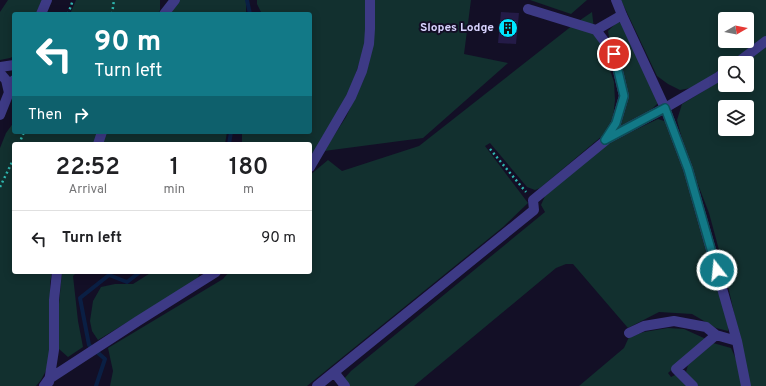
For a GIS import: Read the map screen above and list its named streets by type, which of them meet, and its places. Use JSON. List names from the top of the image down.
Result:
{
  "places": {
    "building": ["Slopes Lodge"]
  },
  "north": "right",
  "page": {
    "turn": ["90 m", "Turn left"],
    "then": "Then",
    "eta": [
      "22:52",
      "Arrival",
      "1",
      "min",
      "180",
      "m"
    ],
    "list": [
      {
        "name": "Turn left",
        "value": "90 m"
      }
    ]
  }
}
